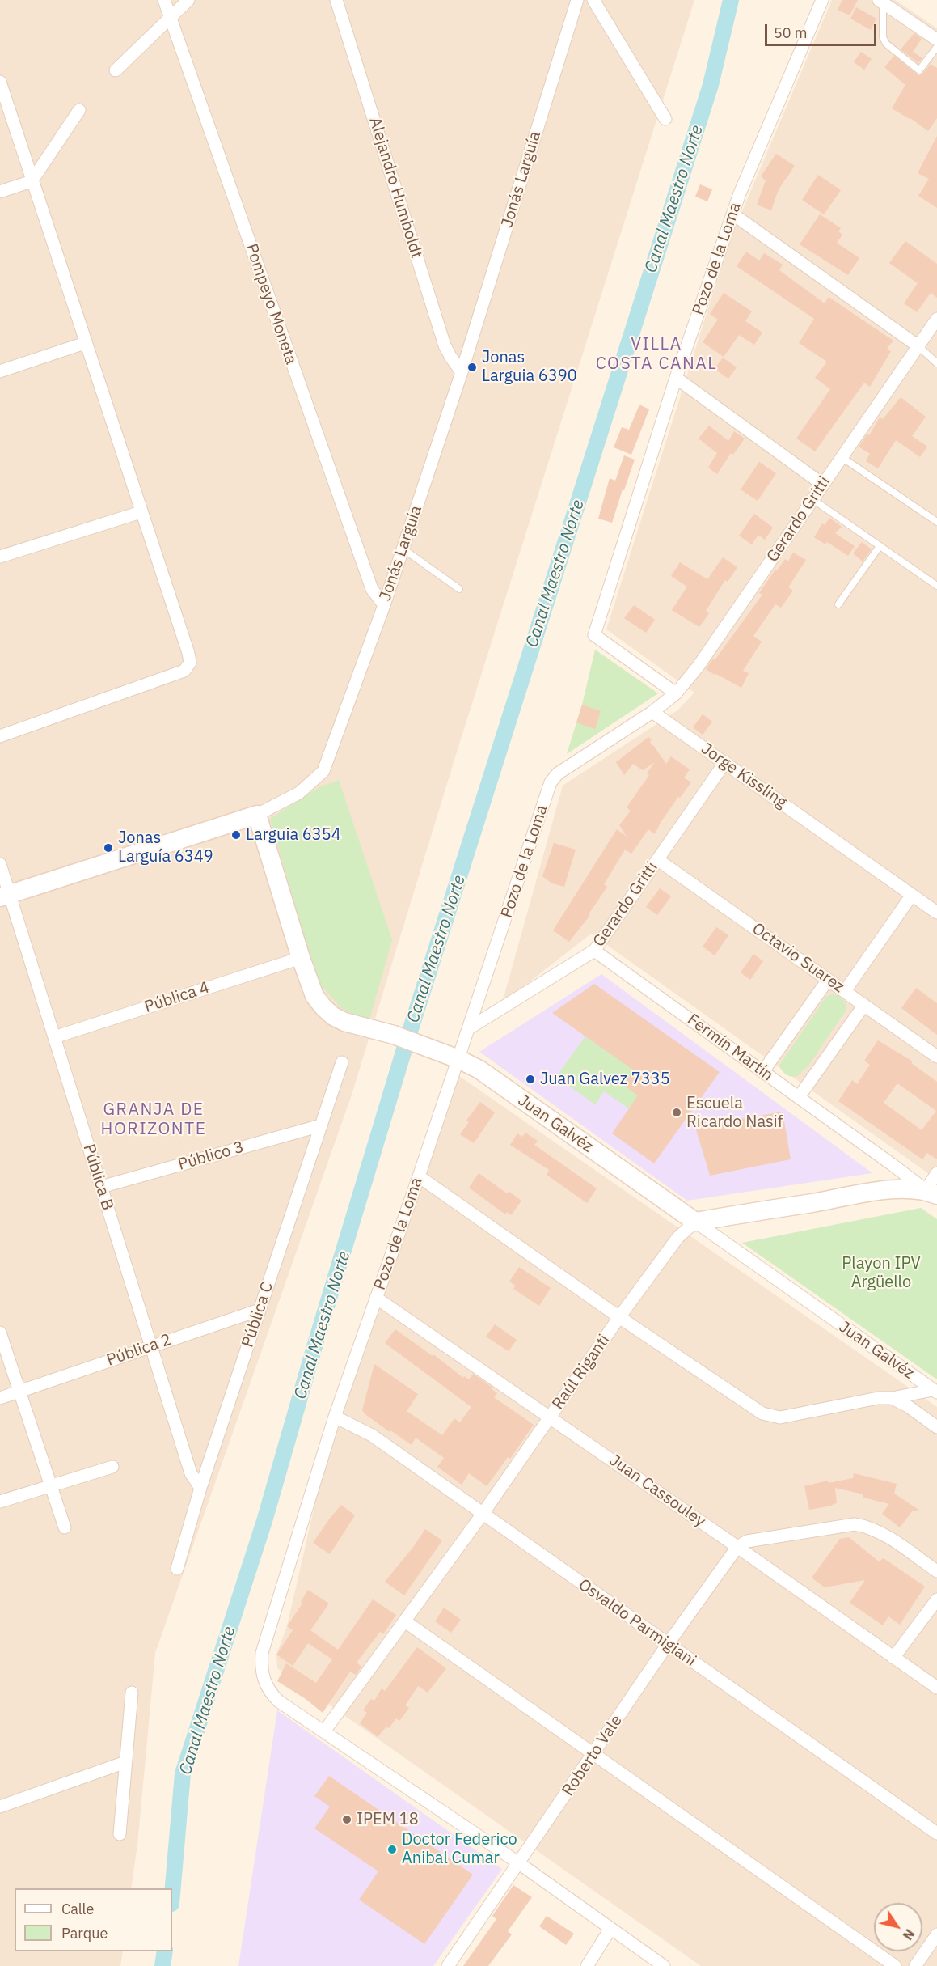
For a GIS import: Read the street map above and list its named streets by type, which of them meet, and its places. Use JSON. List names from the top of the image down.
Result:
{
  "streets": {
    "main road": ["Jonás Larguía", "Juan Galvéz"],
    "street": [
      "Alejandro Humboldt",
      "Pozo de la Loma",
      "Pompeyo Moneta",
      "Gerardo Gritti",
      "Jorge Kissling",
      "Octavio Suarez",
      "Pública 4",
      "Fermín Martín",
      "Público 3",
      "Pública B",
      "Pública C",
      "Pública 2",
      "Raúl Riganti",
      "Juan Cassouley",
      "Osvaldo Parmigiani",
      "Roberto Vale"
    ]
  },
  "crossings": [
    ["Jonás Larguía", "Alejandro Humboldt"],
    ["Jonás Larguía", "Pompeyo Moneta"],
    ["Jonás Larguía", "Juan Galvéz"],
    ["Jonás Larguía", "Pública B"],
    ["Pozo de la Loma", "Gerardo Gritti"],
    ["Pozo de la Loma", "Jorge Kissling"],
    ["Pozo de la Loma", "Juan Galvéz"],
    ["Pozo de la Loma", "Raúl Riganti"],
    ["Pozo de la Loma", "Juan Cassouley"],
    ["Pozo de la Loma", "Osvaldo Parmigiani"],
    ["Gerardo Gritti", "Jorge Kissling"],
    ["Gerardo Gritti", "Octavio Suarez"],
    ["Gerardo Gritti", "Fermín Martín"],
    ["Pública 4", "Juan Galvéz"],
    ["Pública 4", "Pública B"],
    ["Juan Galvéz", "Raúl Riganti"],
    ["Público 3", "Pública B"],
    ["Público 3", "Pública C"],
    ["Pública B", "Pública C"],
    ["Pública B", "Pública 2"],
    ["Pública C", "Pública 2"],
    ["Raúl Riganti", "Juan Cassouley"],
    ["Raúl Riganti", "Osvaldo Parmigiani"],
    ["Juan Cassouley", "Roberto Vale"],
    ["Osvaldo Parmigiani", "Roberto Vale"]
  ],
  "districts": ["VILLA COSTA CANAL", "GRANJA DE HORIZONTE"],
  "water": ["Canal Maestro Norte"],
  "parks": ["Playon IPV Argüello"],
  "places": [
    "Jonas Larguia 6390",
    "Larguia 6354",
    "Jonas Larguía 6349",
    "Juan Galvez 7335",
    "Escuela Ricardo Nasif",
    "IPEM 18",
    "Doctor Federico Anibal Cumar"
  ],
  "legend": ["Calle", "Parque"],
  "scale_bar": "50 m",
  "north": "bottom right"
}
